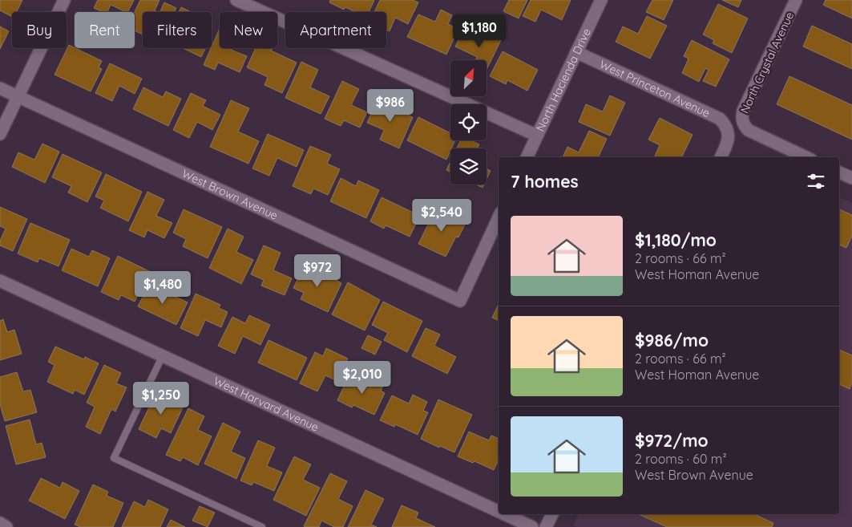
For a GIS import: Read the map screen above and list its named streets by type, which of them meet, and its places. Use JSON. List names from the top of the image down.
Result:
{
  "streets": {
    "street": [
      "North Crystal Avenue",
      "North Hacienda Drive",
      "West Princeton Avenue",
      "West Brown Avenue",
      "West Harvard Avenue"
    ]
  },
  "crossings": [
    ["North Hacienda Drive", "West Princeton Avenue"]
  ],
  "north": "top right",
  "page": {
    "chip": [
      "Buy",
      "Rent",
      "Filters",
      "New",
      "Apartment"
    ],
    "price": [
      "$1,180",
      "$986",
      "$2,540",
      "$972",
      "$1,480",
      "$2,010",
      "$1,250"
    ],
    "heading": "7 homes",
    "list": [
      {
        "name": "$1,180/mo",
        "note": "2 rooms · 66 m² · West Homan Avenue"
      },
      {
        "name": "$986/mo",
        "note": "2 rooms · 66 m² · West Homan Avenue"
      },
      {
        "name": "$972/mo",
        "note": "2 rooms · 60 m² · West Brown Avenue"
      }
    ]
  }
}
